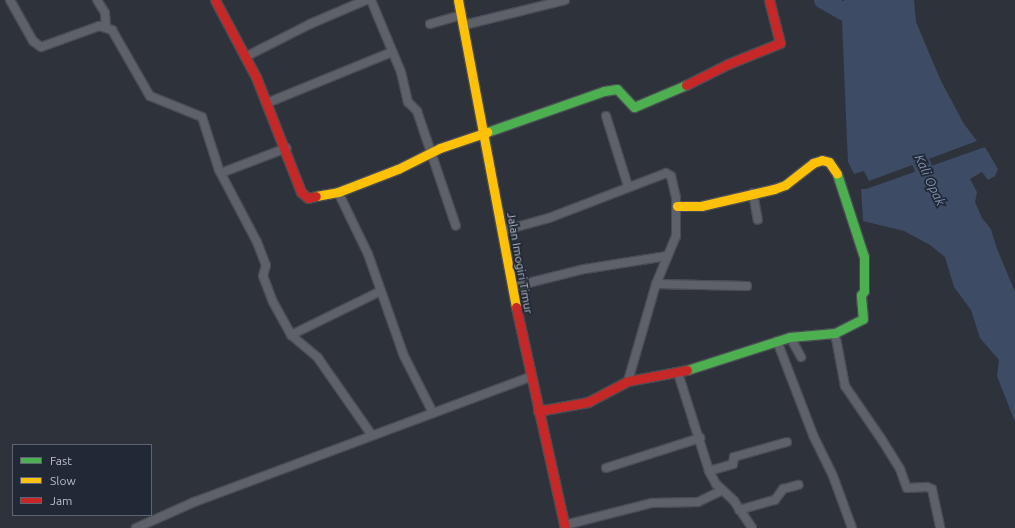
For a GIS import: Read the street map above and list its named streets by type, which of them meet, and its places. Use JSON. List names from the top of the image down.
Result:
{
  "streets": {
    "street": ["Jalan Imogiri Timur"]
  },
  "water": ["Kali Opak"],
  "legend": ["Fast", "Slow", "Jam"]
}
